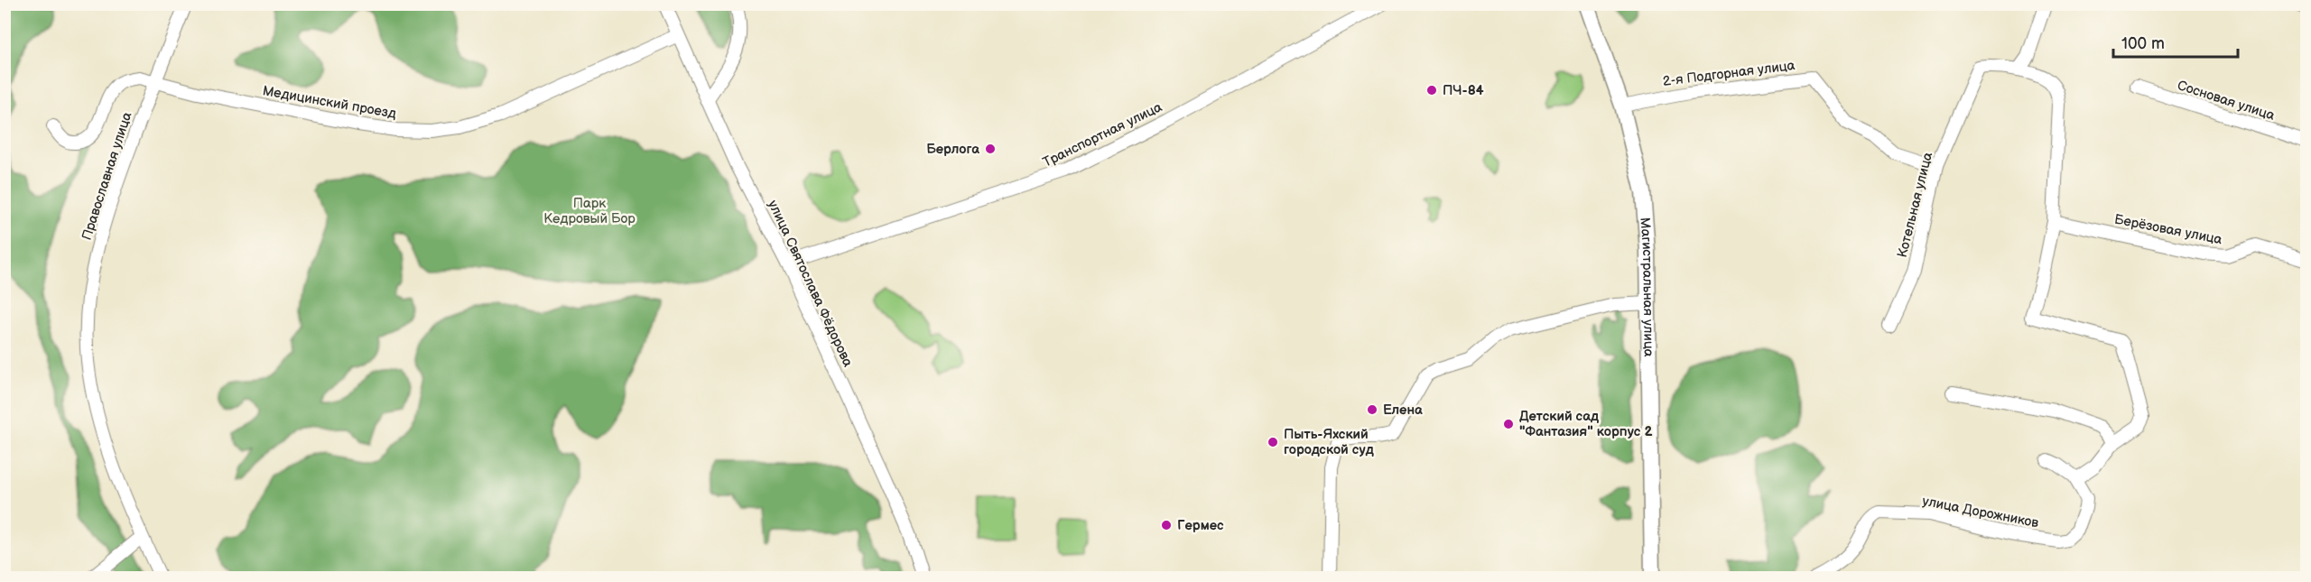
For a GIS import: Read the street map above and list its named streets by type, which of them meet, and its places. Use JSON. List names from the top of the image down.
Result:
{
  "streets": {
    "main road": ["Магистральная улица"],
    "street": [
      "2-я Подгорная улица",
      "Сосновая улица",
      "Медицинский проезд",
      "Транспортная улица",
      "Православная улица",
      "Котельная улица",
      "Берёзовая улица",
      "улица Святослава Фёдорова",
      "улица Дорожников"
    ]
  },
  "crossings": [
    ["2-я Подгорная улица", "Котельная улица"],
    ["2-я Подгорная улица", "Магистральная улица"],
    ["Медицинский проезд", "Православная улица"],
    ["Медицинский проезд", "улица Святослава Фёдорова"],
    ["Транспортная улица", "улица Святослава Фёдорова"],
    ["Котельная улица", "Берёзовая улица"]
  ],
  "parks": ["Парк Кедровый Бор"],
  "places": [
    "ПЧ-84",
    "Берлога",
    "Елена",
    "Детский сад \"Фантазия\" корпус 2",
    "Пыть-Яхский городской суд",
    "Гермес"
  ],
  "scale_bar": "100 m"
}
